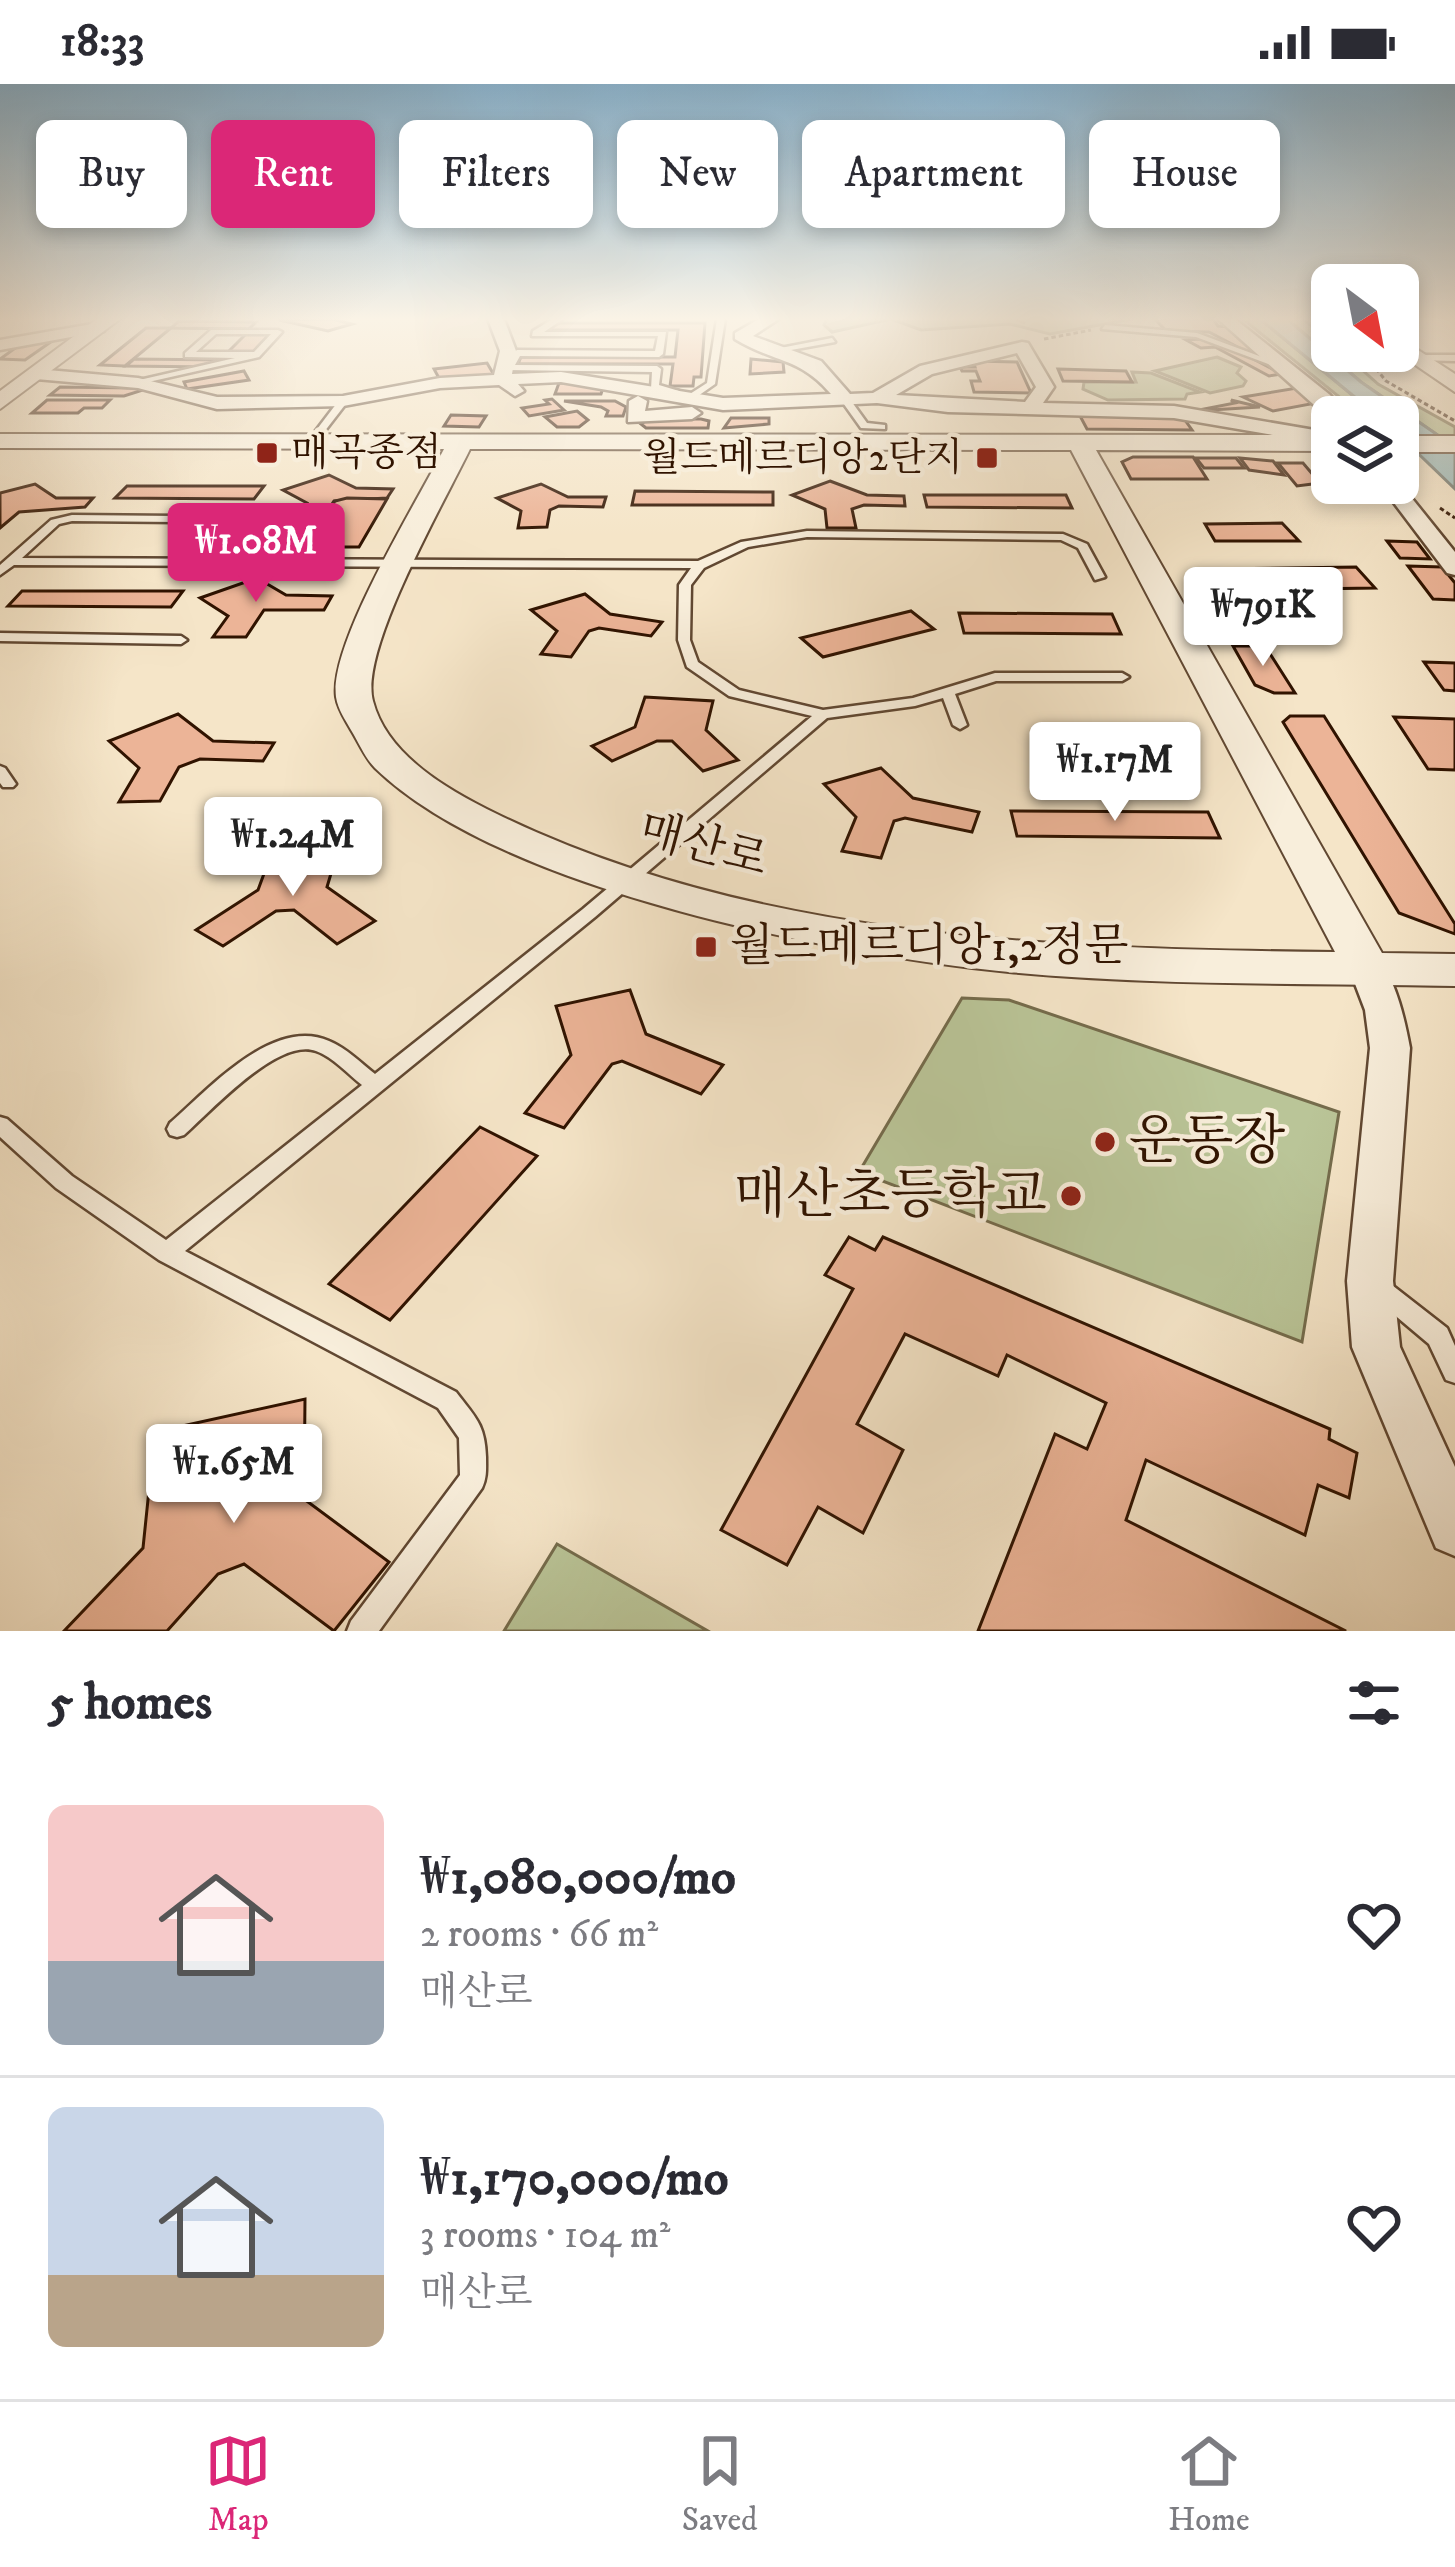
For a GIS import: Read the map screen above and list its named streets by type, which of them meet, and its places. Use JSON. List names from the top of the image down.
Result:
{
  "streets": {
    "street": ["매산로"]
  },
  "places": {
    "transit": ["매곡종점", "월드메르디앙2단지", "월드메르디앙1,2정문"],
    "other": ["운동장", "매산초등학교"]
  },
  "north": "bottom right",
  "page": {
    "status": "18:33",
    "chip": [
      "Buy",
      "Rent",
      "Filters",
      "New",
      "Apartment",
      "House"
    ],
    "price": [
      "₩1.08M",
      "₩791K",
      "₩1.17M",
      "₩1.24M",
      "₩1.65M"
    ],
    "heading": "5 homes",
    "list": [
      {
        "name": "₩1,080,000/mo",
        "note": "2 rooms · 66 m² · 매산로"
      },
      {
        "name": "₩1,170,000/mo",
        "note": "3 rooms · 104 m² · 매산로"
      }
    ],
    "tabs": ["Map", "Saved", "Home"]
  }
}
